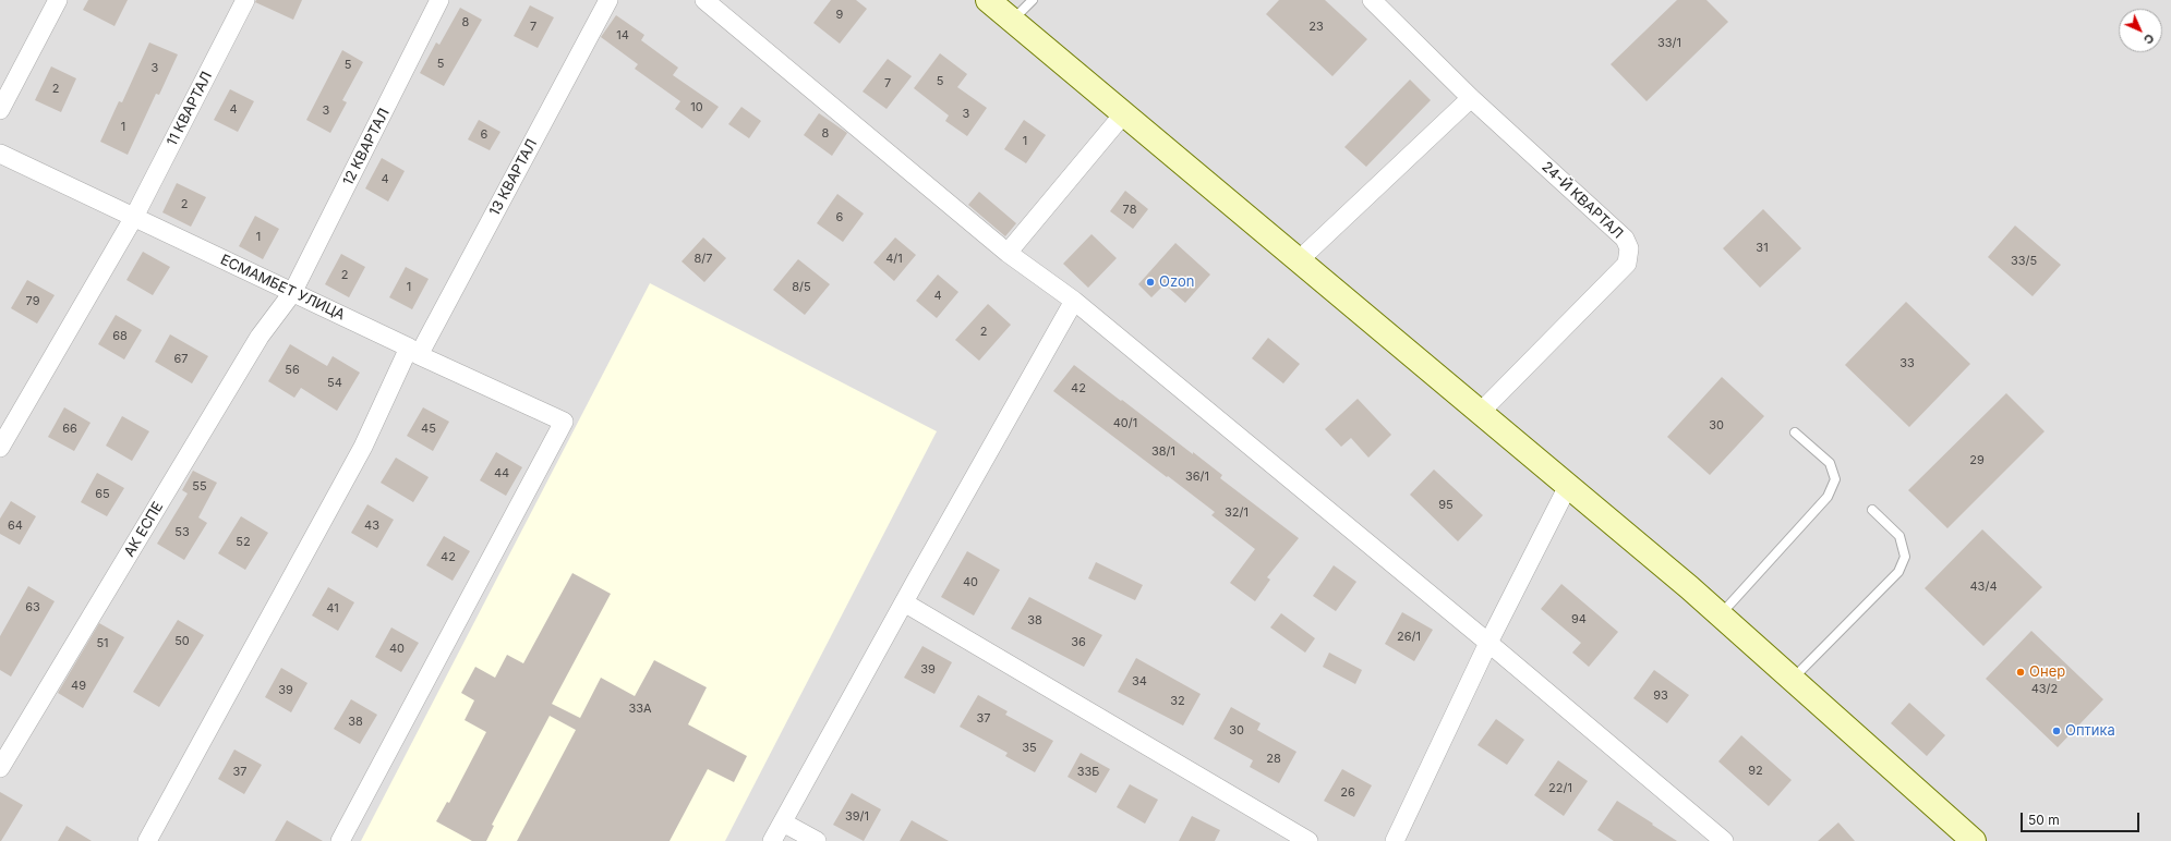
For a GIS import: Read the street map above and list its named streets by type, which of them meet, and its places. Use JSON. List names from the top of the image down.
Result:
{
  "streets": {
    "street": [
      "11 КВАРТАЛ",
      "12 КВАРТАЛ",
      "13 КВАРТАЛ",
      "24-Й КВАРТАЛ",
      "ЕСМАМБЕТ УЛИЦА",
      "АК ЕСПЕ"
    ]
  },
  "crossings": [
    ["11 КВАРТАЛ", "ЕСМАМБЕТ УЛИЦА"],
    ["12 КВАРТАЛ", "ЕСМАМБЕТ УЛИЦА"],
    ["12 КВАРТАЛ", "АК ЕСПЕ"],
    ["13 КВАРТАЛ", "ЕСМАМБЕТ УЛИЦА"],
    ["ЕСМАМБЕТ УЛИЦА", "АК ЕСПЕ"]
  ],
  "places": ["Ozon", "Онер", "Оптика"],
  "house_numbers": [
    "9",
    "8",
    "7",
    "23",
    "14",
    "33/1",
    "5",
    "5",
    "3",
    "5",
    "7",
    "2",
    "10",
    "4",
    "3",
    "3",
    "1",
    "8",
    "6",
    "1",
    "4",
    "2",
    "78",
    "6",
    "1",
    "31",
    "8/7",
    "4/1",
    "33/5",
    "2",
    "1",
    "8/5",
    "4",
    "79",
    "2",
    "68",
    "67",
    "33",
    "56",
    "54",
    "42",
    "40/1",
    "30",
    "66",
    "45",
    "38/1",
    "29",
    "44",
    "36/1",
    "55",
    "65",
    "95",
    "32/1",
    "64",
    "43",
    "53",
    "52",
    "42",
    "40",
    "43/4",
    "63",
    "41",
    "94",
    "38",
    "26/1",
    "50",
    "36",
    "51",
    "40",
    "39",
    "34",
    "49",
    "43/2",
    "39",
    "93",
    "32",
    "33А",
    "37",
    "38",
    "30",
    "35",
    "28",
    "92",
    "37",
    "33Б",
    "22/1",
    "26",
    "39/1"
  ],
  "scale_bar": "50 m",
  "north": "bottom right"
}
